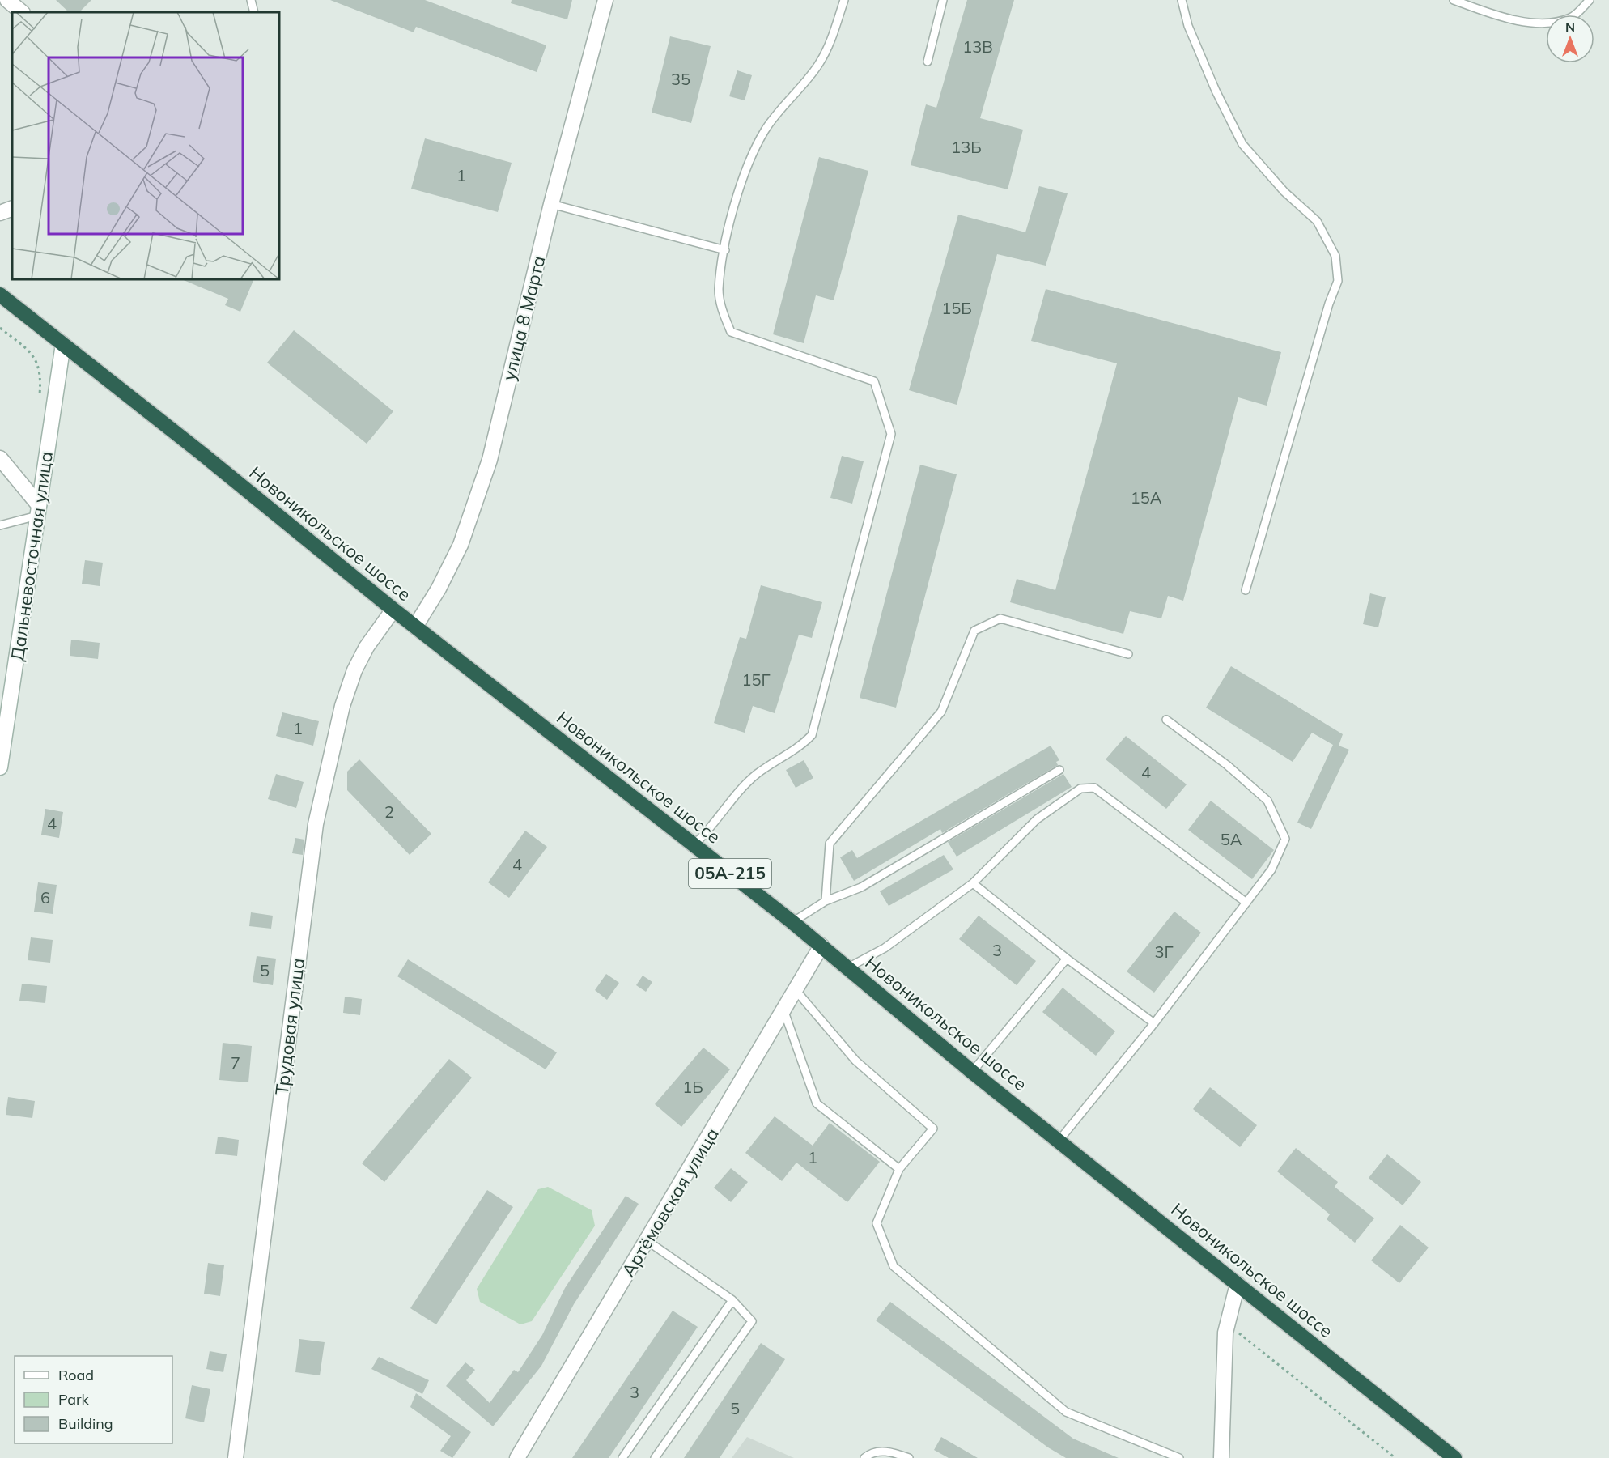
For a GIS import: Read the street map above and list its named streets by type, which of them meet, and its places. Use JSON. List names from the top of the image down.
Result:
{
  "streets": {
    "highway": ["Новоникольское шоссе", "05А-215"],
    "street": [
      "улица 8 Марта",
      "Дальневосточная улица",
      "Трудовая улица",
      "Артёмовская улица"
    ]
  },
  "crossings": [
    ["улица 8 Марта", "Новоникольское шоссе"],
    ["Новоникольское шоссе", "Дальневосточная улица"],
    ["Новоникольское шоссе", "Трудовая улица"],
    ["Новоникольское шоссе", "Артёмовская улица"]
  ],
  "house_numbers": [
    "13В",
    "35",
    "13Б",
    "1",
    "15Б",
    "15А",
    "15Г",
    "1",
    "4",
    "2",
    "4",
    "5А",
    "4",
    "6",
    "3",
    "3Г",
    "5",
    "7",
    "1Б",
    "1",
    "3",
    "5"
  ],
  "legend": ["Road", "Park", "Building"],
  "north": "top"
}
